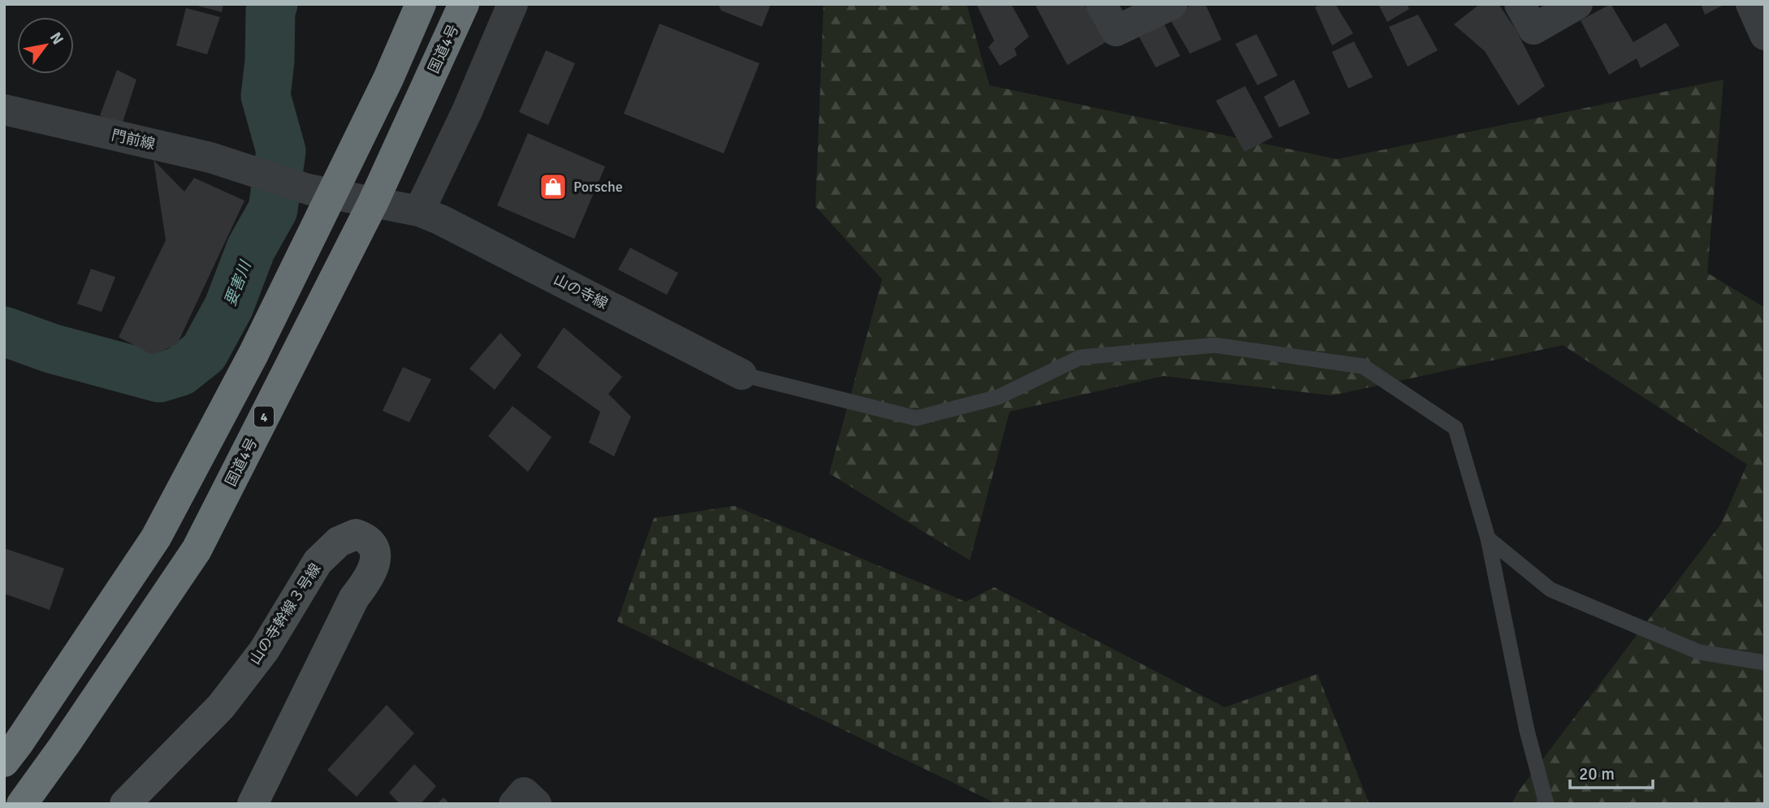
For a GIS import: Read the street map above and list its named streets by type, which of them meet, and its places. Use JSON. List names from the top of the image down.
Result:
{
  "streets": {
    "highway": ["国道4号", "4"],
    "street": ["門前線", "山の寺線", "山の寺幹線３号線"]
  },
  "crossings": [
    ["国道4号", "山の寺線"],
    ["門前線", "山の寺線"]
  ],
  "water": ["要害川"],
  "places": {
    "shop": ["Porsche"]
  },
  "scale_bar": "20 m",
  "north": "top right"
}
